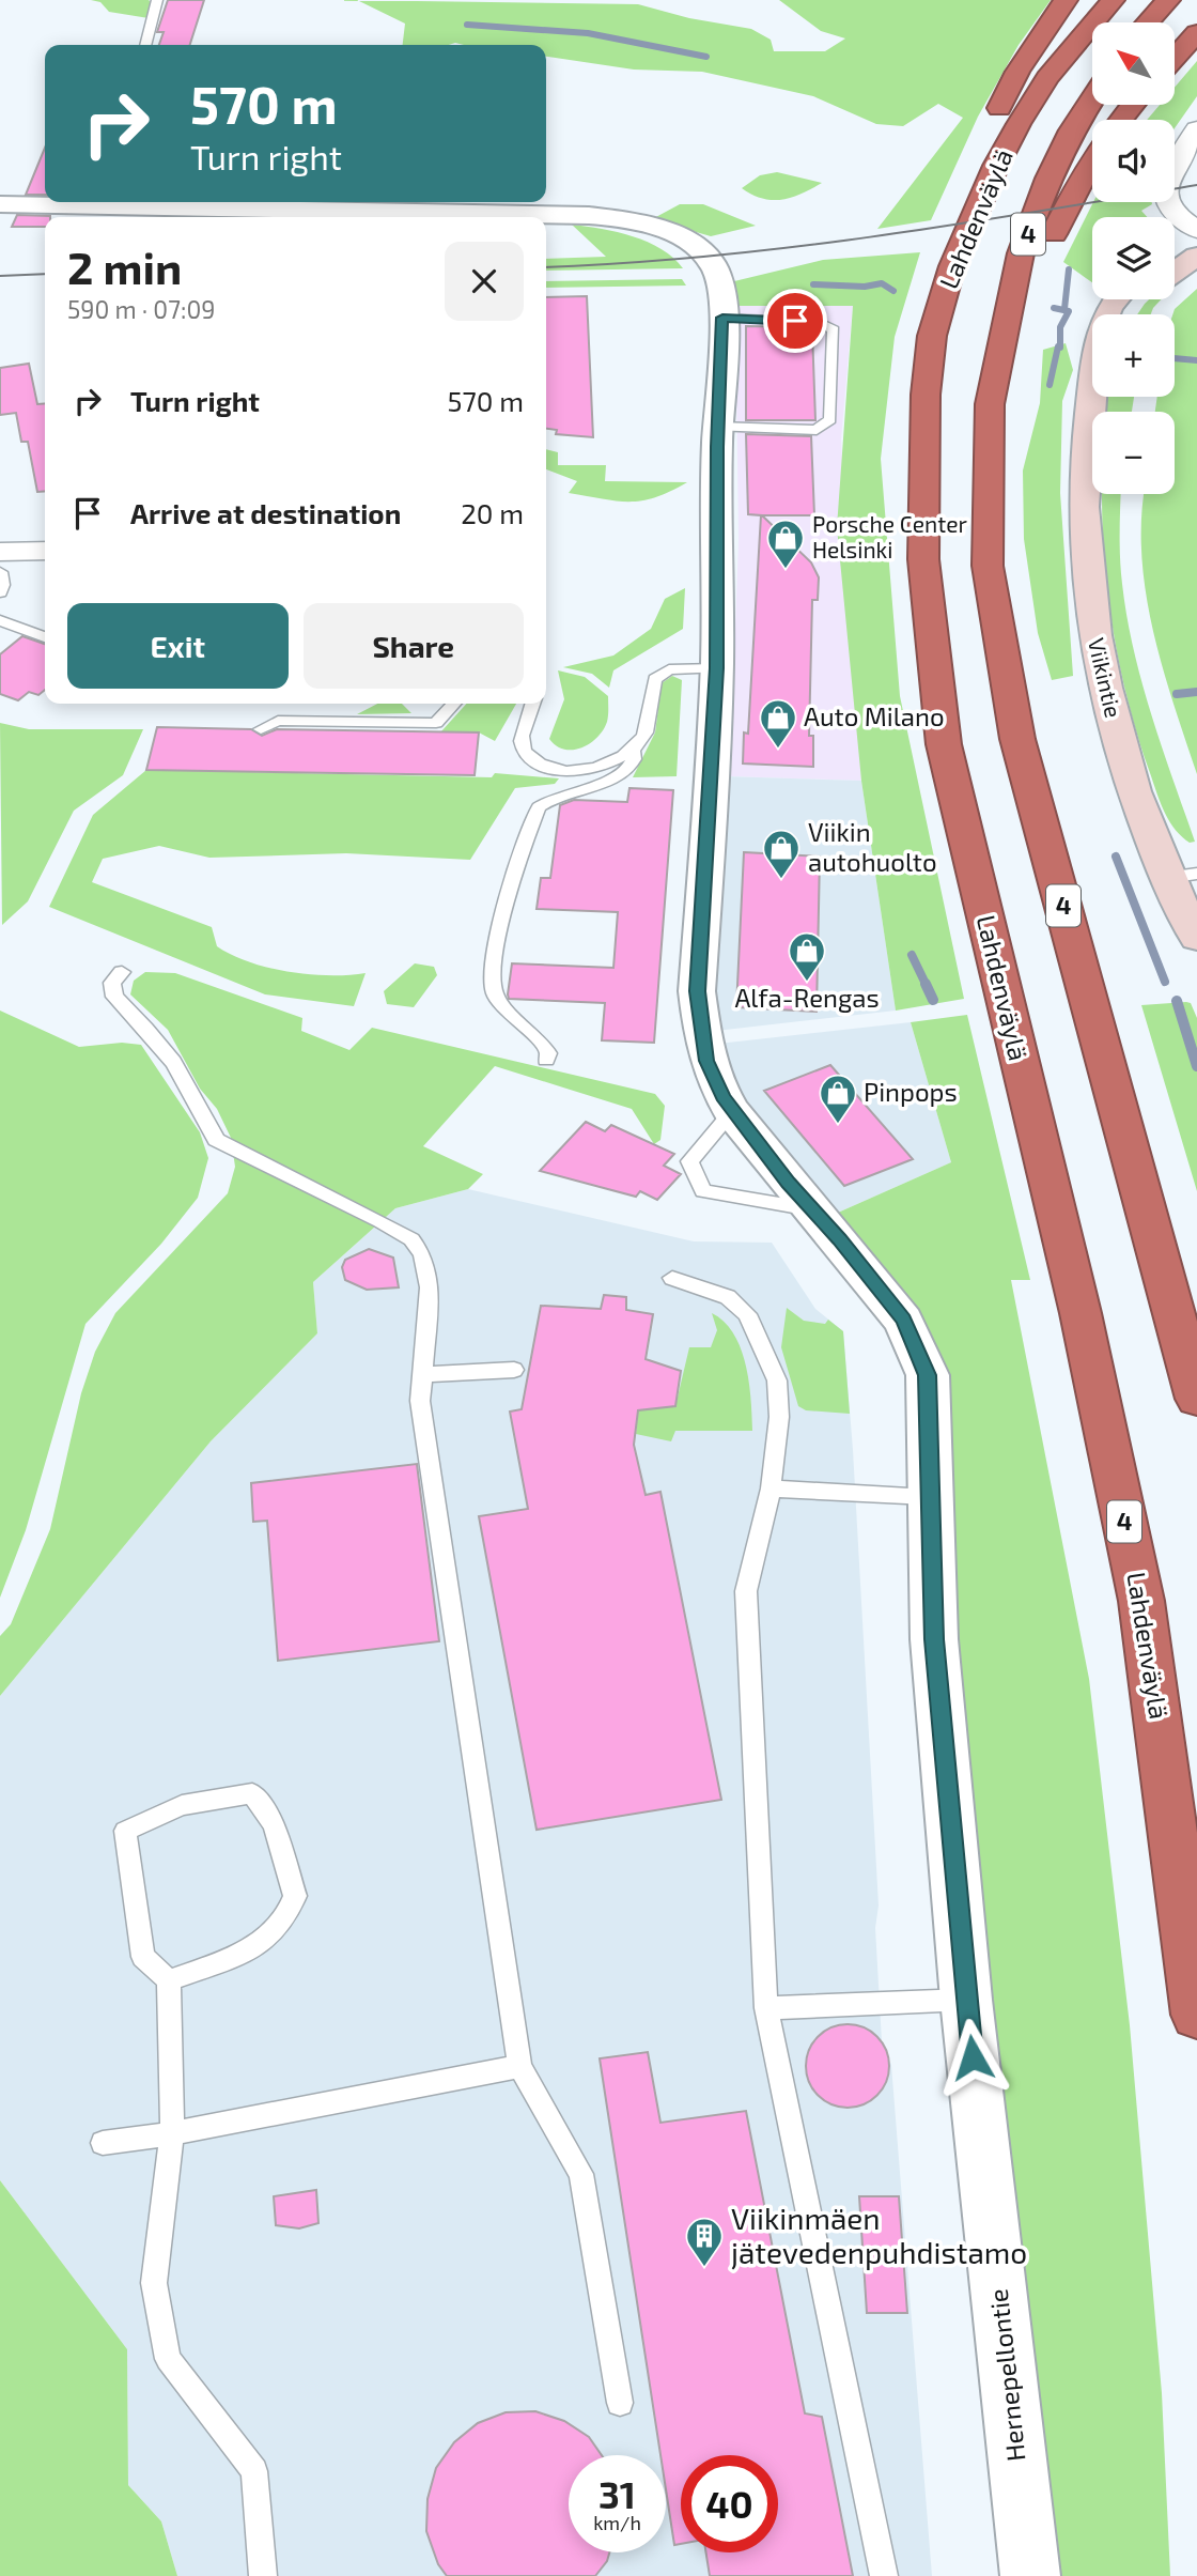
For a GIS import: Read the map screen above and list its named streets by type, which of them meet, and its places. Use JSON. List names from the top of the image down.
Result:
{
  "streets": {
    "highway": ["Lahdenväylä", "4"],
    "main road": ["Viikintie"],
    "street": ["Hernepellontie"]
  },
  "places": {
    "shop": [
      "Porsche Center Helsinki",
      "Auto Milano",
      "Viikin autohuolto",
      "Alfa-Rengas",
      "Pinpops"
    ],
    "building": ["Viikinmäen jätevedenpuhdistamo"]
  },
  "north": "top left",
  "page": {
    "map_buttons": ["+", "−"],
    "turn": ["570 m", "Turn right"],
    "heading": ["2 min", "590 m · 07:09"],
    "list": [
      {
        "name": "Turn right",
        "value": "570 m"
      },
      {
        "name": "Arrive at destination",
        "value": "20 m"
      }
    ],
    "buttons": ["Exit", "Share"],
    "speed": "31 km/h",
    "limit": "40"
  }
}
